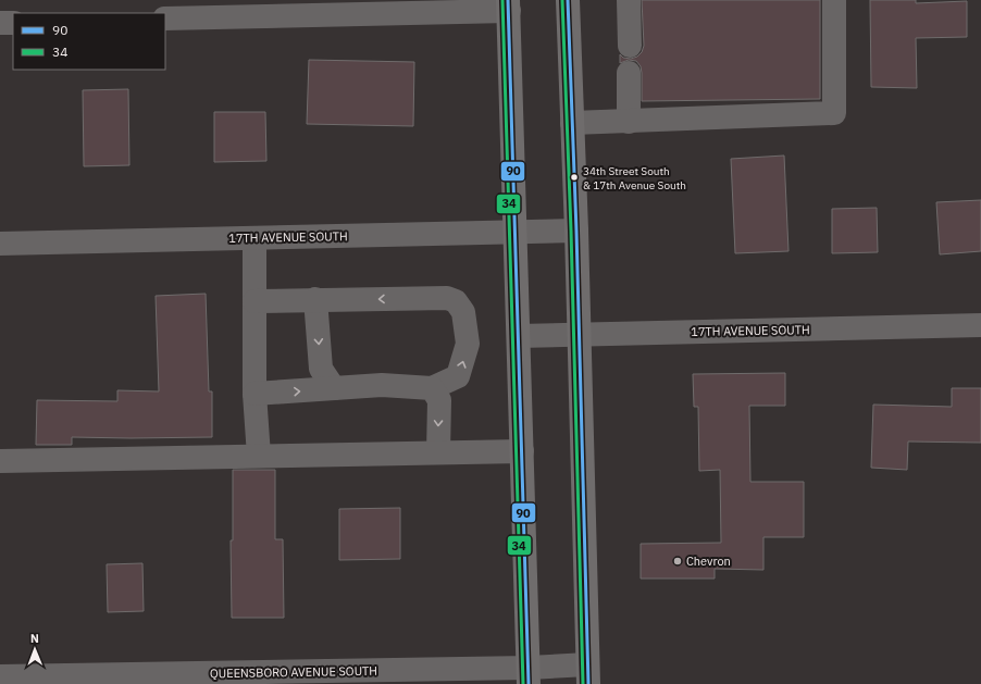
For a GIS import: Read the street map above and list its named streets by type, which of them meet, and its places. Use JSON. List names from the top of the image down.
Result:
{
  "streets": {
    "street": ["17TH AVENUE SOUTH", "QUEENSBORO AVENUE SOUTH"]
  },
  "places": ["34th Street South & 17th Avenue South", "Chevron"],
  "lines": ["transit line 90", "transit line 34"],
  "legend": ["90", "34"],
  "north": "top"
}
